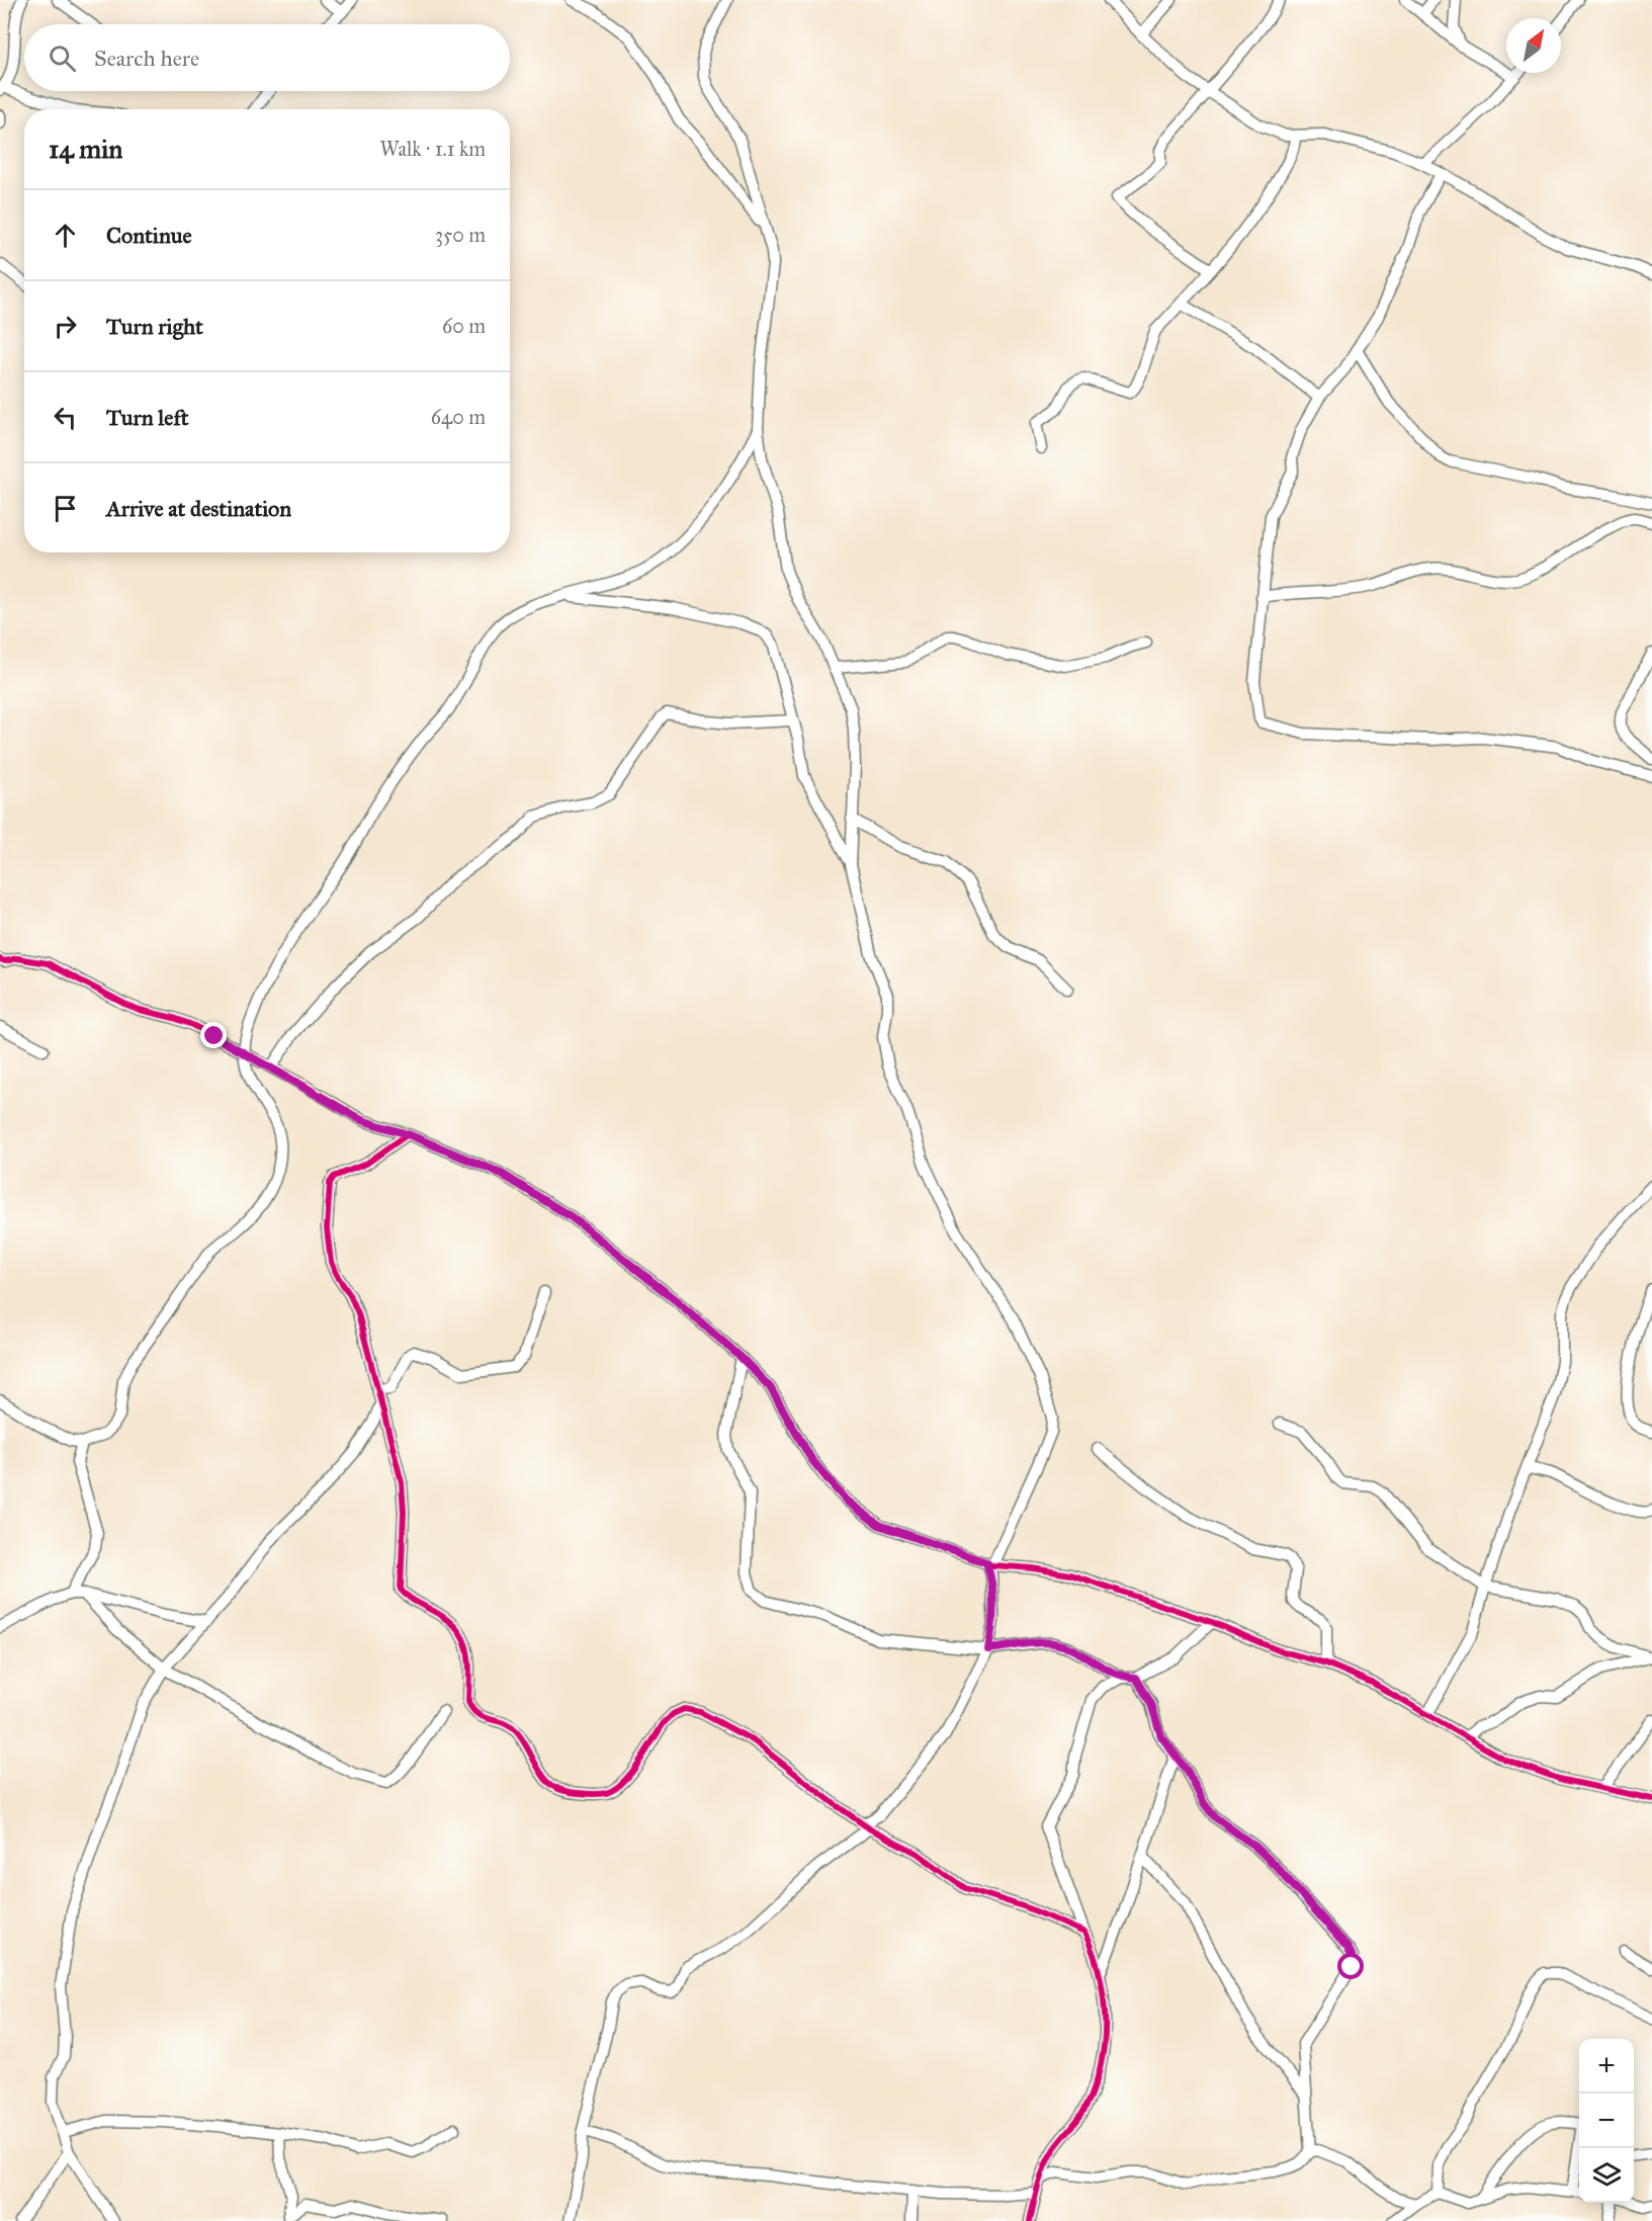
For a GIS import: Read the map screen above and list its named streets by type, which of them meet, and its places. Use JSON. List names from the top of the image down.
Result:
{
  "north": "top right",
  "page": {
    "search": "Search here",
    "heading": ["14 min", "Walk · 1.1 km"],
    "list": [
      ["Continue", "350 m"],
      ["Turn right", "60 m"],
      ["Turn left", "640 m"],
      "Arrive at destination"
    ],
    "map_buttons": ["+", "−"]
  }
}
